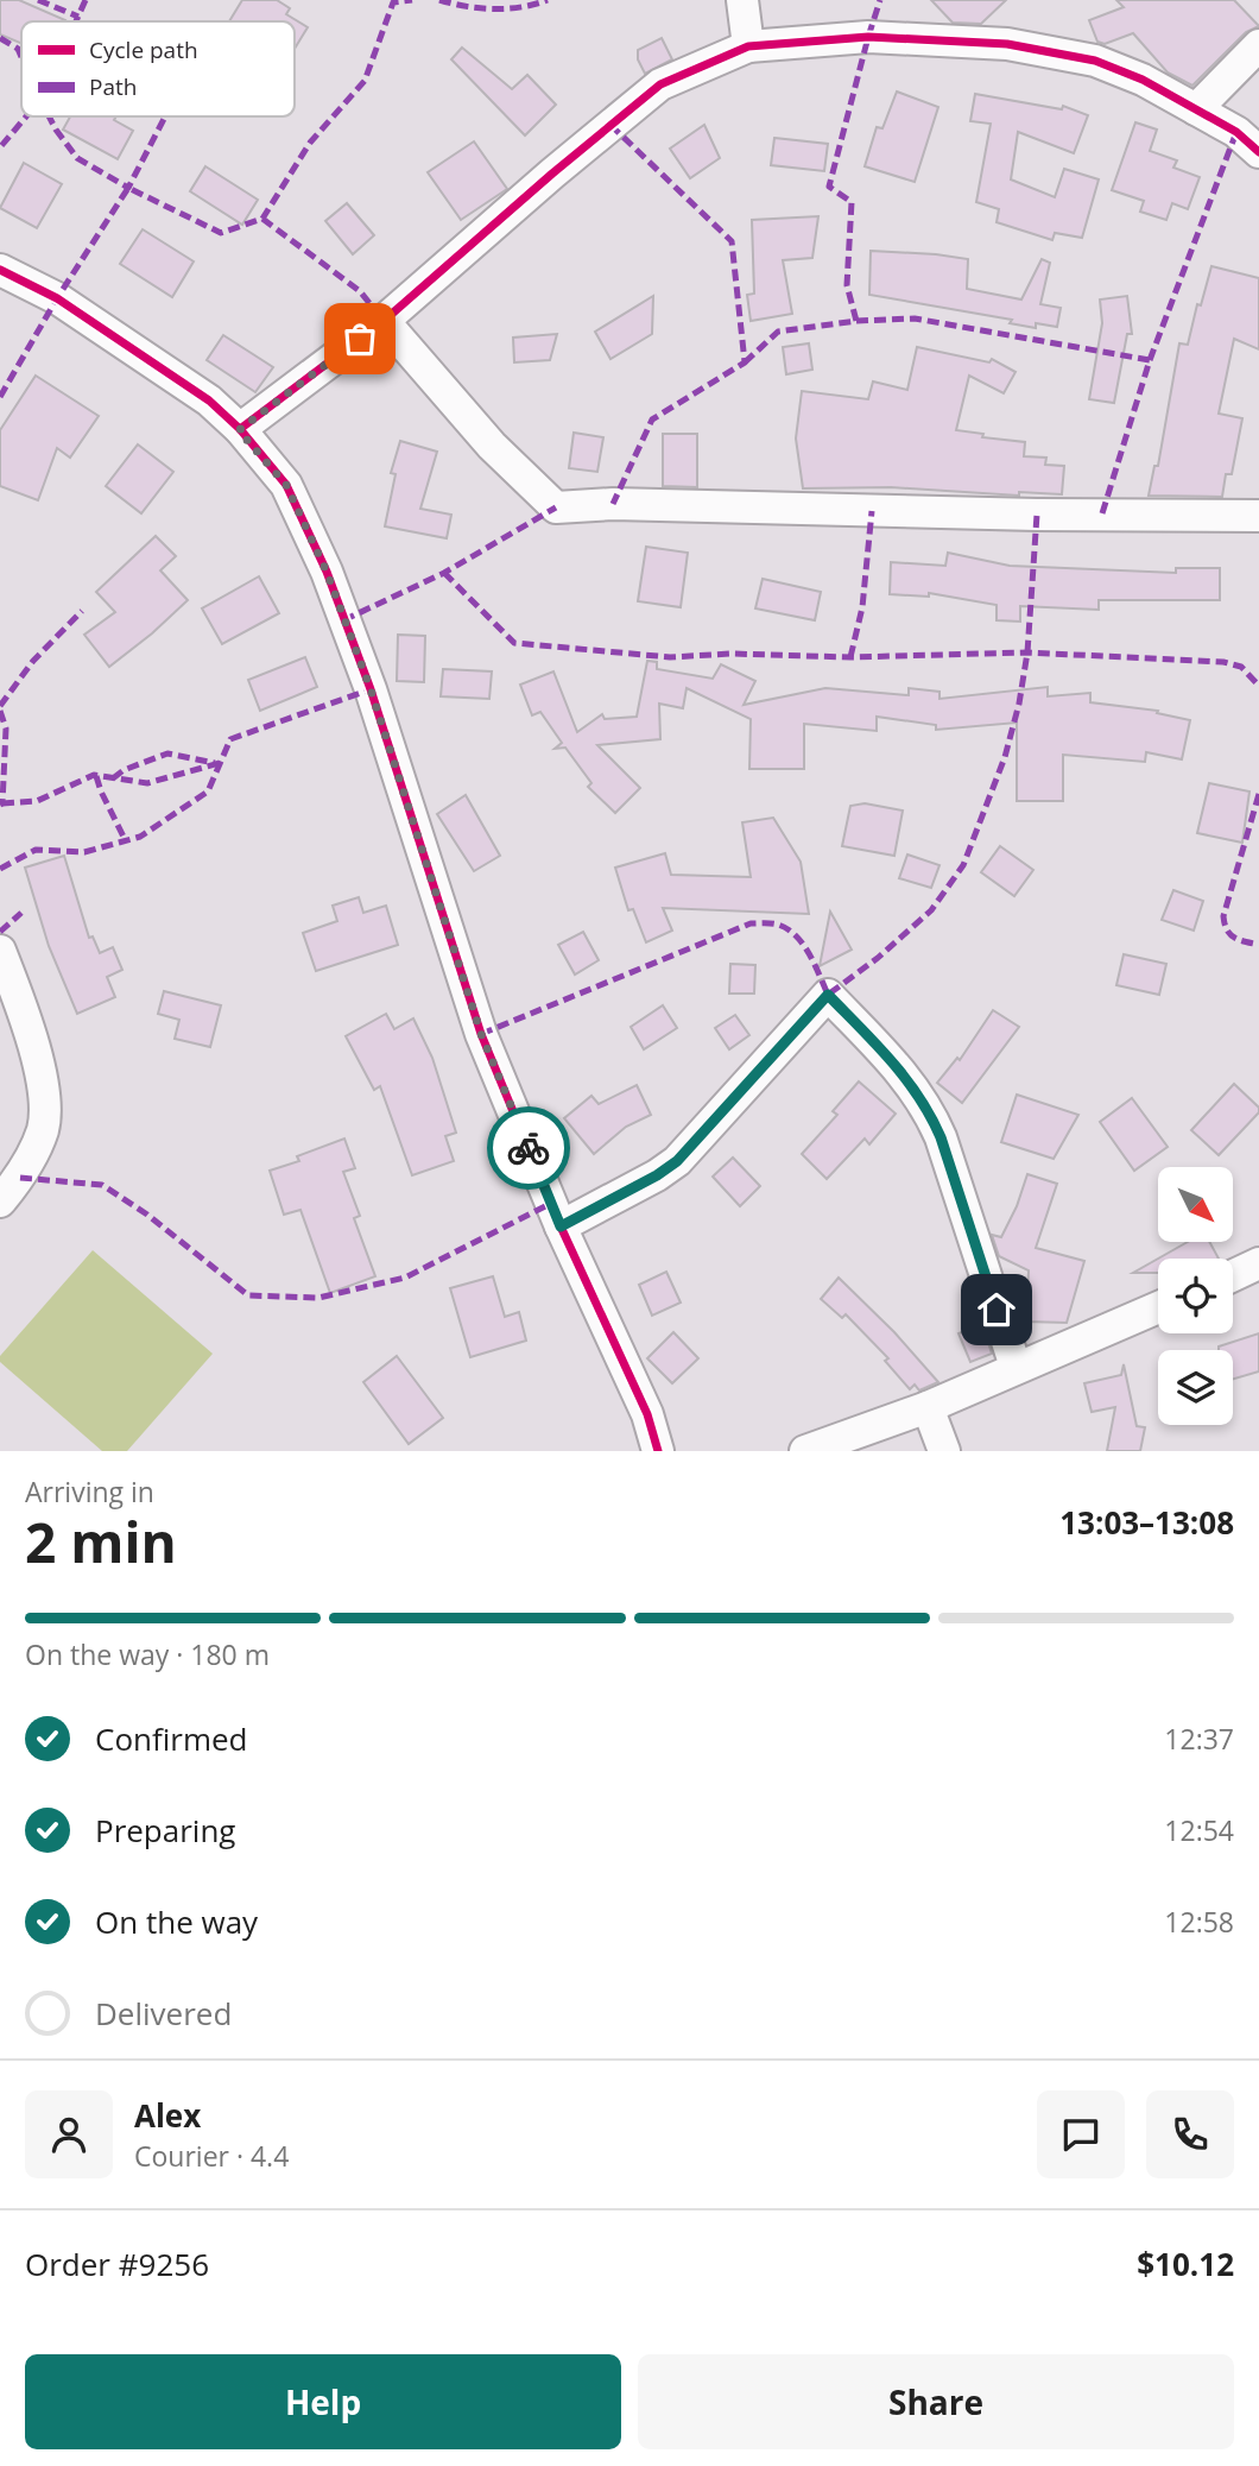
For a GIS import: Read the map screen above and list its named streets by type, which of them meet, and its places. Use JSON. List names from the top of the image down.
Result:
{
  "legend": ["Cycle path", "Path"],
  "north": "bottom right",
  "page": {
    "heading": ["2 min", "Arriving in", "13:03–13:08"],
    "panel": [
      "Alex",
      "Courier · 4.4",
      "Order #9256",
      "$10.12"
    ],
    "bar": "On the way · 180 m",
    "list": [
      ["Confirmed", "12:37"],
      ["Preparing", "12:54"],
      ["On the way", "12:58"],
      "Delivered"
    ],
    "buttons": ["Help", "Share"]
  }
}
